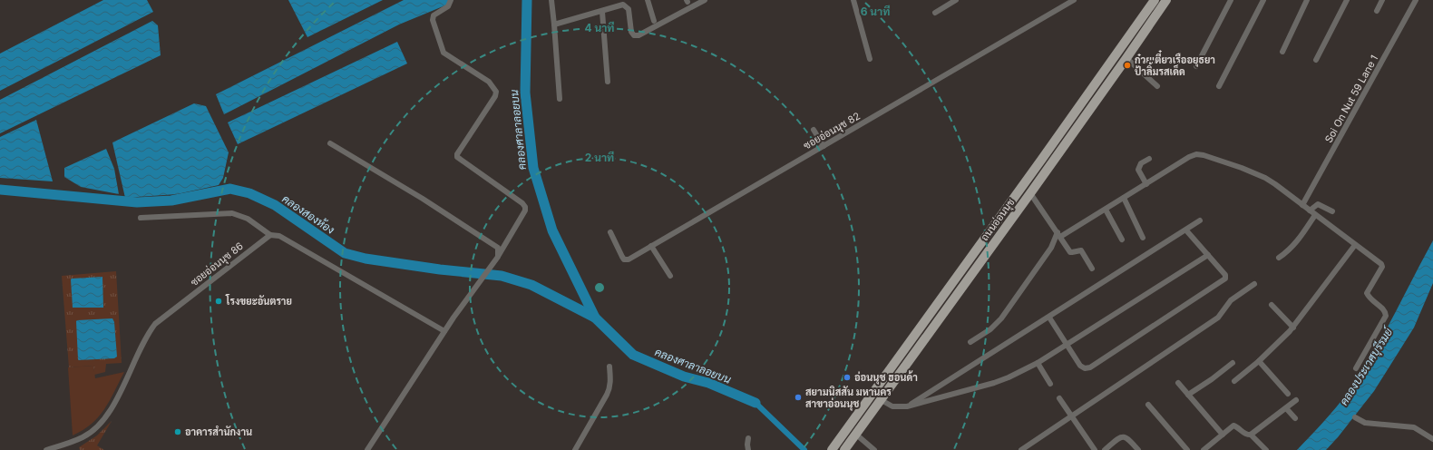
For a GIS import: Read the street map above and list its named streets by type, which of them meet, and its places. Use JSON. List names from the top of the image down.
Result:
{
  "streets": {
    "main road": ["ถนนอ่อนนุช"],
    "street": ["Soi On Nut 59 Lane 1", "ซอยอ่อนนุช 82", "ซอยอ่อนนุช 86"]
  },
  "water": ["คลองศาลาลอยบน", "คลองสองห้อง", "คลองประเวศบุรีรมย์"],
  "places": [
    "ก๋วยเตี๋ยวเรืออยุธยา ป้าลิ้มรสเด็ด",
    "โรงขยะอันตราย",
    "อ่อนนุช ฮอนด้า",
    "สยามนิสสัน มหานคร สาขาอ่อนนุช",
    "อาคารสำนักงาน"
  ],
  "rings": ["6 นาที", "4 นาที", "2 นาที"]
}
